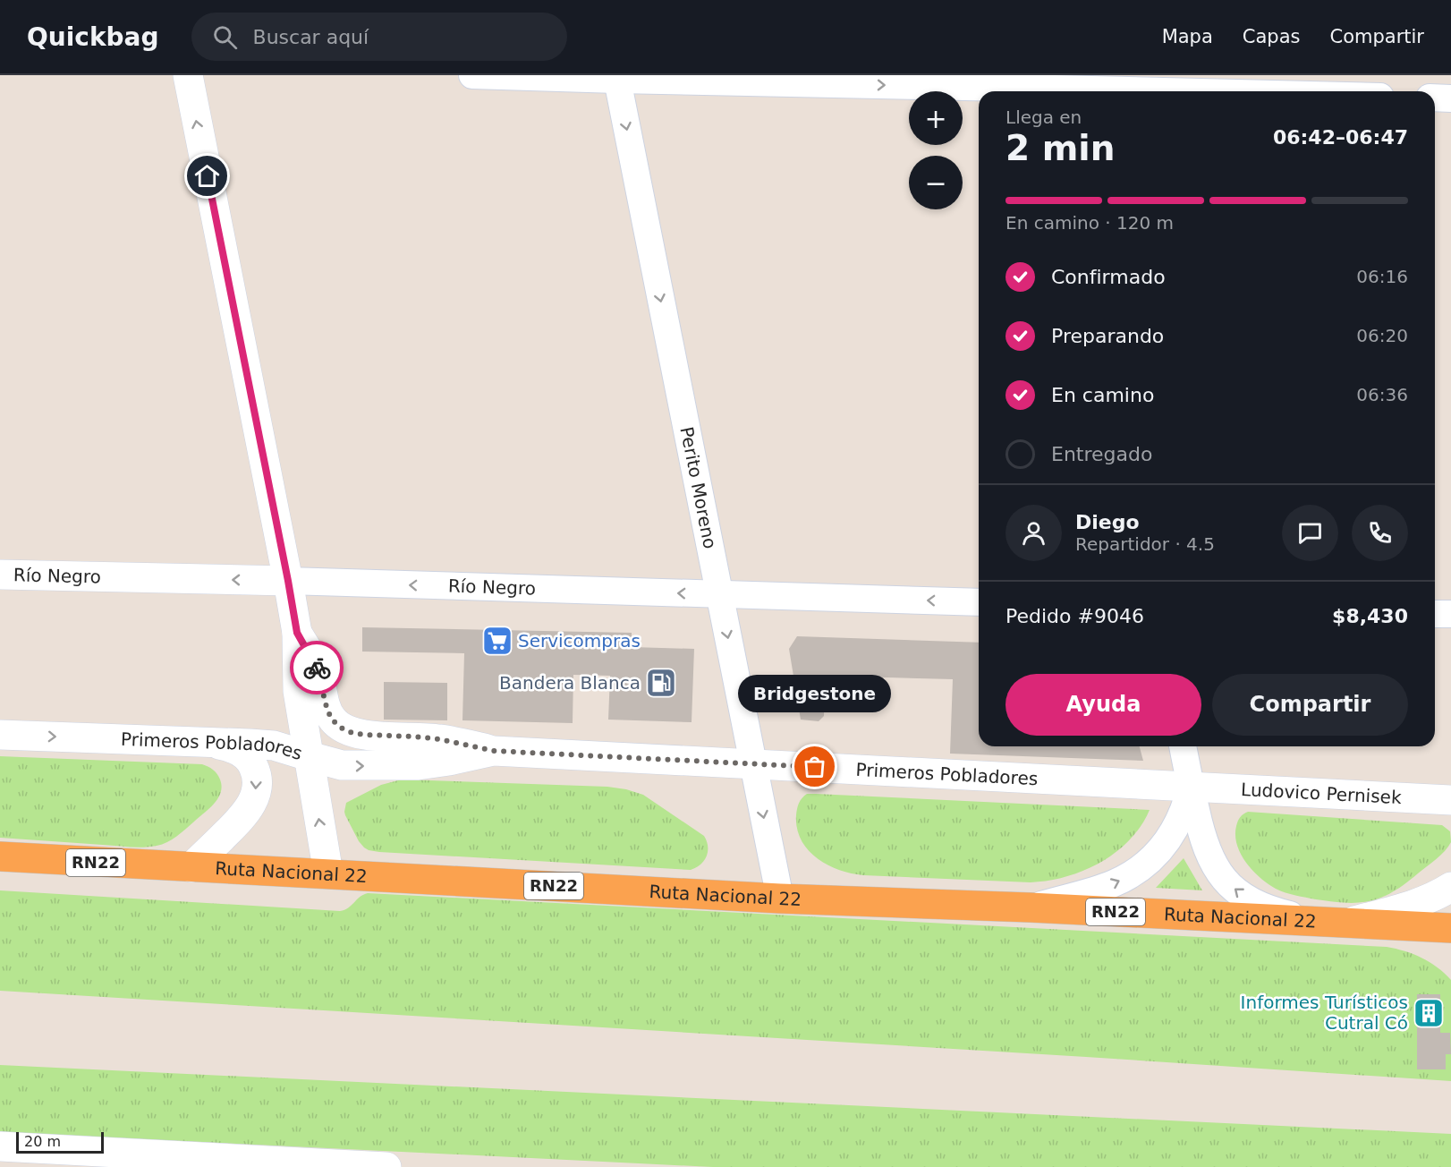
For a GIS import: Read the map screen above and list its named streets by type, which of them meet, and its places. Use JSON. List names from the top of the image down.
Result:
{
  "streets": {
    "highway": ["RN22", "Ruta Nacional 22"],
    "street": [
      "Perito Moreno",
      "Río Negro",
      "Primeros Pobladores",
      "Ludovico Pernisek"
    ]
  },
  "crossings": [
    ["Perito Moreno", "Río Negro"],
    ["Perito Moreno", "Primeros Pobladores"],
    ["Perito Moreno", "Ruta Nacional 22"],
    ["Primeros Pobladores", "Ludovico Pernisek"]
  ],
  "one_way": ["Perito Moreno", "Río Negro"],
  "places": {
    "supermarket": ["Servicompras"],
    "fuel station": ["Bandera Blanca"],
    "other": ["Bridgestone"],
    "building": ["Informes Turísticos Cutral Có"]
  },
  "scale_bar": "20 m",
  "page": {
    "header": "Quickbag",
    "search": "Buscar aquí",
    "nav": ["Mapa", "Capas", "Compartir"],
    "map_buttons": ["+", "−"],
    "heading": ["2 min", "Llega en", "06:42–06:47"],
    "panel": [
      "Diego",
      "Repartidor · 4.5",
      "Pedido #9046",
      "$8,430"
    ],
    "bar": "En camino · 120 m",
    "list": [
      ["Confirmado", "06:16"],
      ["Preparando", "06:20"],
      ["En camino", "06:36"],
      "Entregado"
    ],
    "buttons": ["Ayuda", "Compartir"],
    "bubble": "Bridgestone",
    "scale": "20 m"
  }
}
